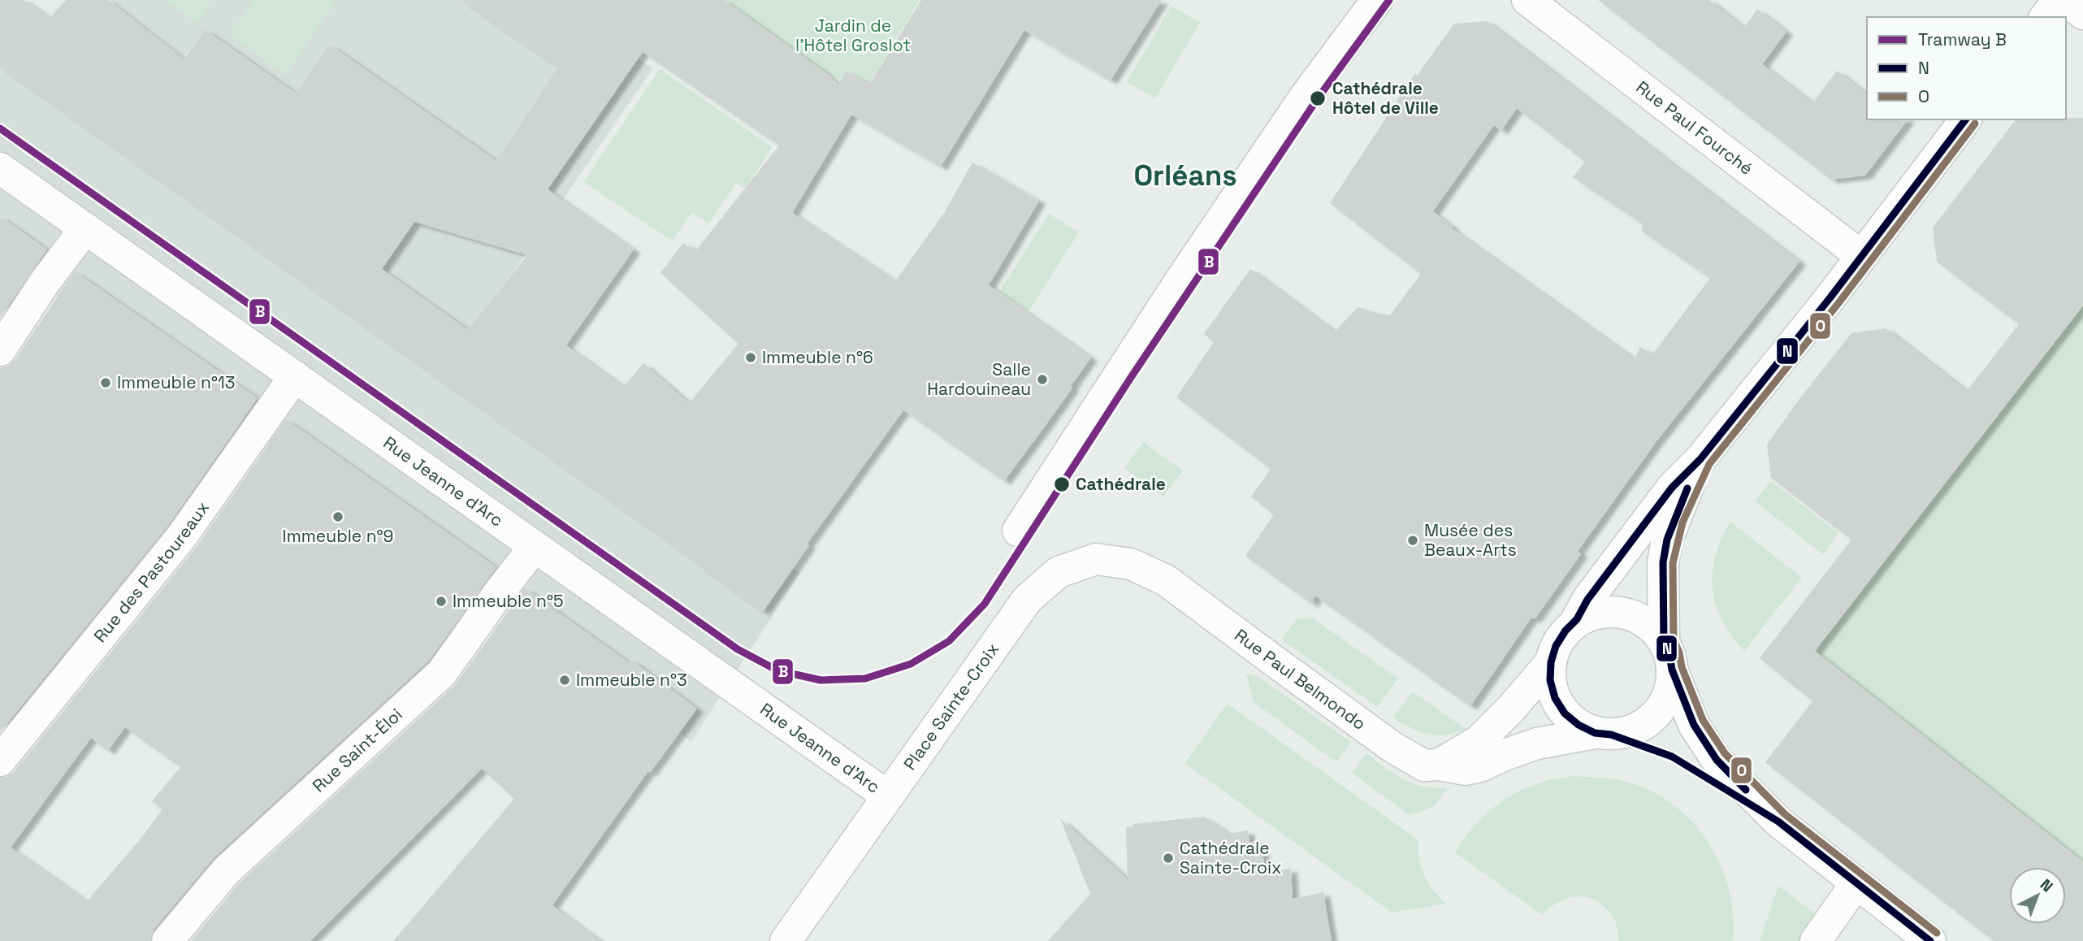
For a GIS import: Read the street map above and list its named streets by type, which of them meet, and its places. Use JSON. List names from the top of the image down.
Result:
{
  "streets": {
    "street": [
      "Rue Paul Fourché",
      "Rue Jeanne d'Arc",
      "Rue des Pastoureaux",
      "Rue Paul Belmondo",
      "Place Sainte-Croix",
      "Rue Saint-Éloi"
    ]
  },
  "crossings": [
    ["Rue Jeanne d'Arc", "Rue des Pastoureaux"],
    ["Rue Jeanne d'Arc", "Place Sainte-Croix"],
    ["Rue Jeanne d'Arc", "Rue Saint-Éloi"],
    ["Rue Paul Belmondo", "Place Sainte-Croix"]
  ],
  "districts": ["Orléans"],
  "parks": ["Jardin de l'Hôtel Groslot"],
  "places": [
    "Cathédrale Hôtel de Ville",
    "Immeuble n°6",
    "Salle Hardouineau",
    "Immeuble n°13",
    "Cathédrale",
    "Immeuble n°9",
    "Musée des Beaux-Arts",
    "Immeuble n°5",
    "Immeuble n°3",
    "Cathédrale Sainte-Croix"
  ],
  "lines": ["tram line B", "transit line N", "transit line O"],
  "legend": ["Tramway B", "N", "O"],
  "north": "top right"
}
